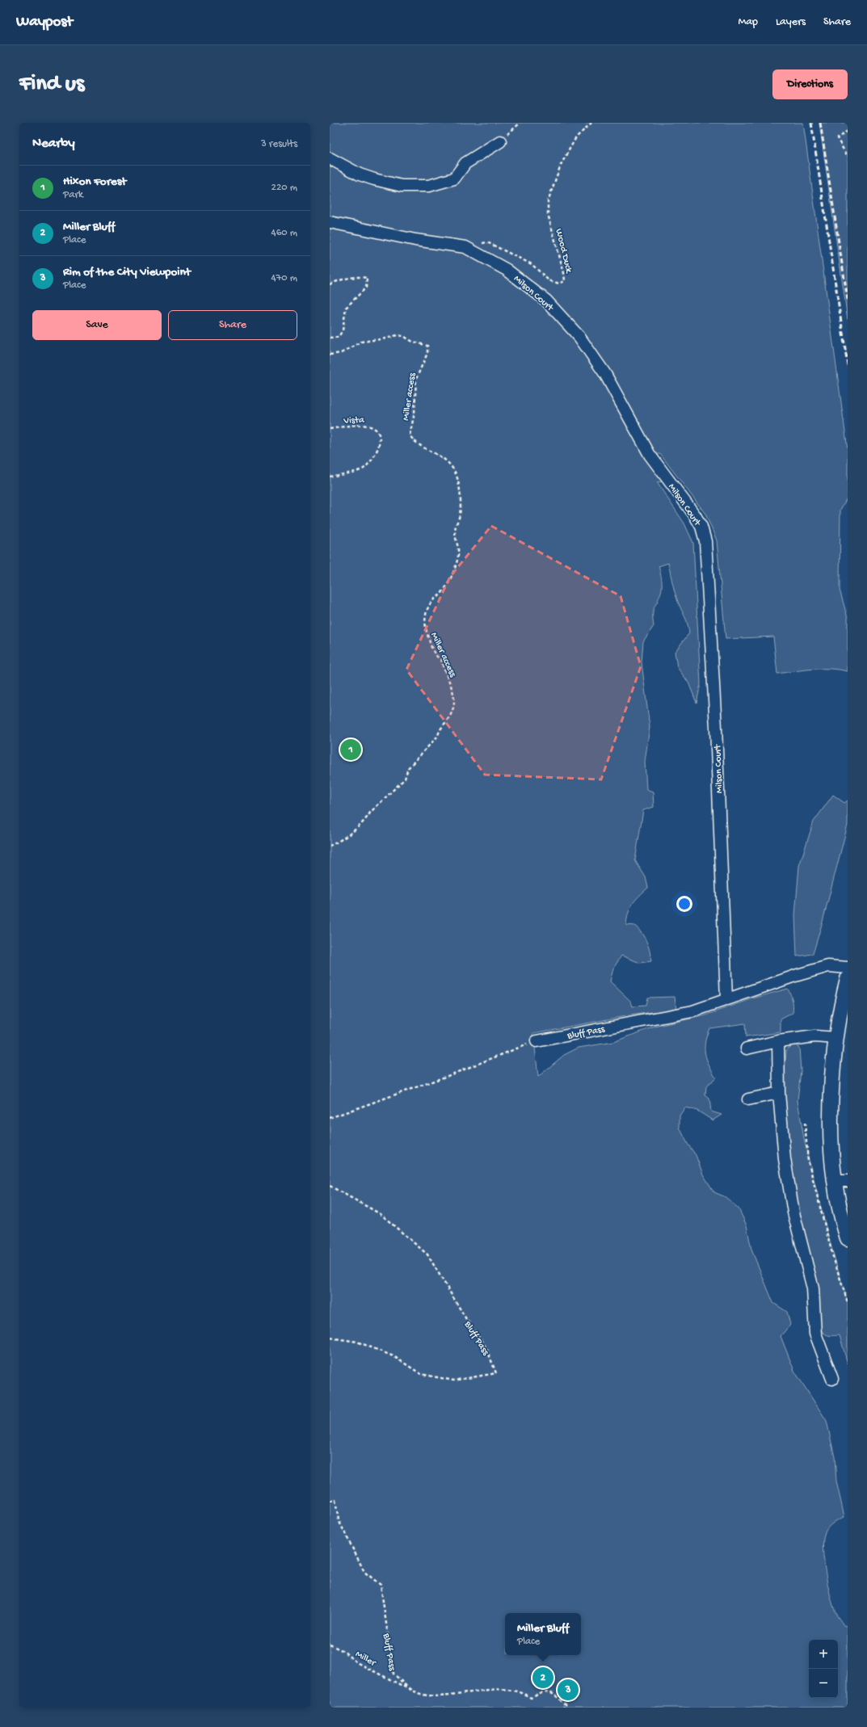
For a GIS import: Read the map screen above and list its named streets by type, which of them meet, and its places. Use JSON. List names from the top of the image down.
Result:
{
  "streets": {
    "street": ["Milson Court", "Bluff Pass"],
    "path": [
      "Wood Duck",
      "Miller access",
      "Vista",
      "Miller"
    ]
  },
  "crossings": [
    ["Wood Duck", "Milson Court"],
    ["Milson Court", "Bluff Pass"],
    ["Bluff Pass", "Miller"]
  ],
  "page": {
    "header": "Waypost",
    "nav": ["Map", "Layers", "Share"],
    "buttons": [
      "Directions",
      ["Save", "Share"]
    ],
    "title": "Find us",
    "heading": ["Nearby", "3 results"],
    "list": [
      {
        "mark": "1",
        "name": "Hixon Forest",
        "note": "Park",
        "value": "220 m"
      },
      {
        "mark": "2",
        "name": "Miller Bluff",
        "note": "Place",
        "value": "460 m"
      },
      {
        "mark": "3",
        "name": "Rim of the City Viewpoint",
        "note": "Place",
        "value": "470 m"
      }
    ],
    "pins": ["1", "2", "3"],
    "popup": ["Miller Bluff", "Place"],
    "map_buttons": ["+", "−"]
  }
}
